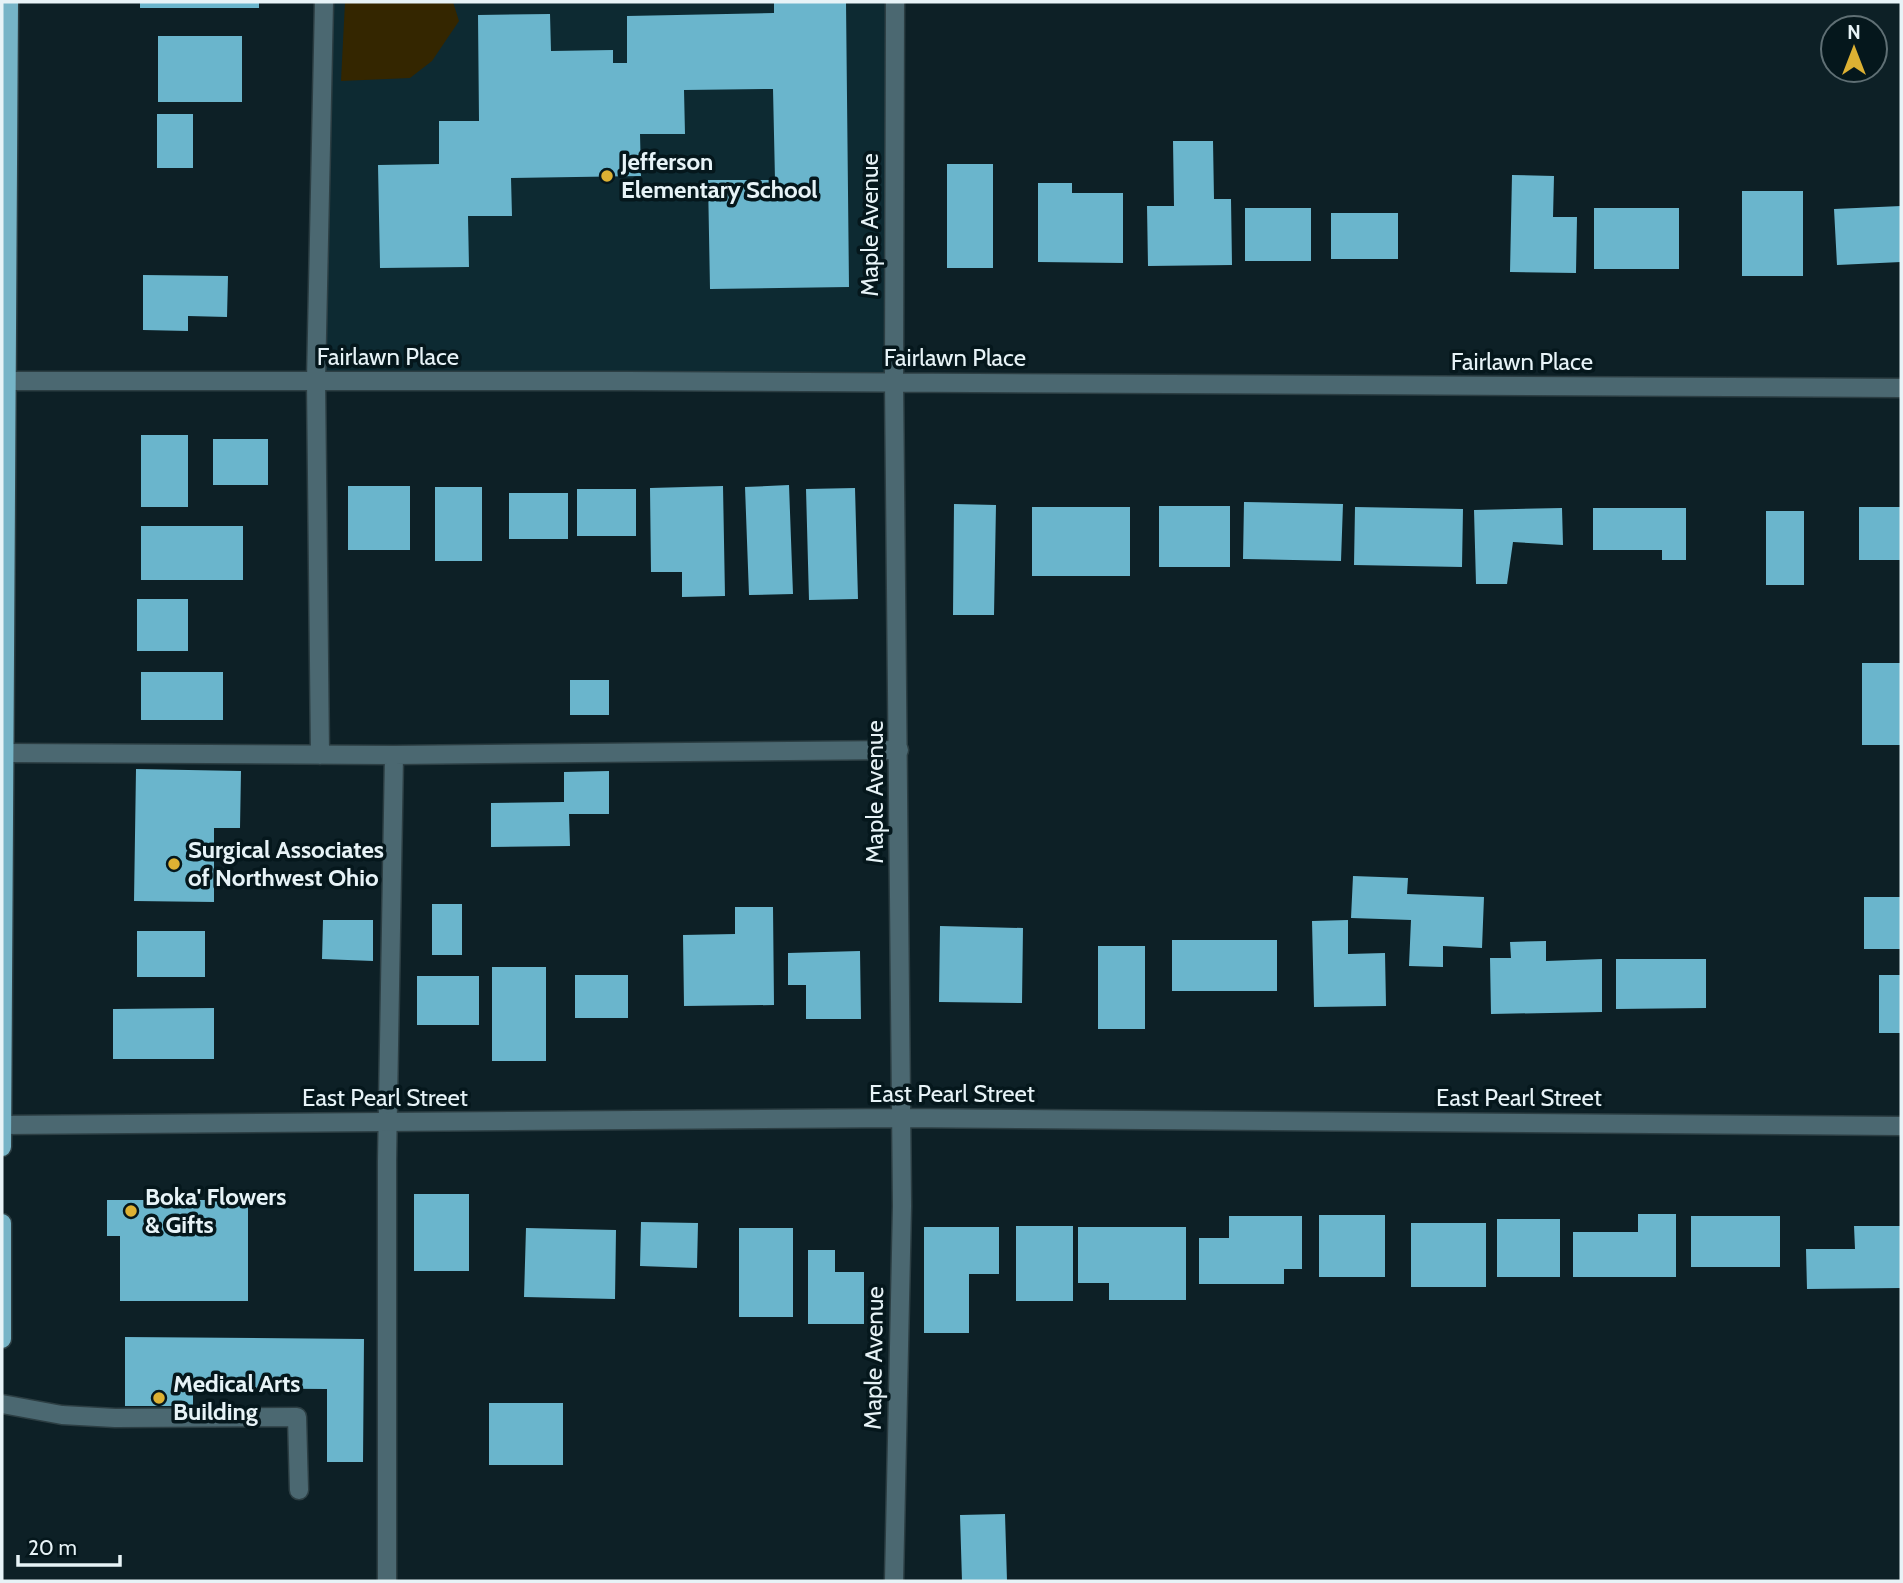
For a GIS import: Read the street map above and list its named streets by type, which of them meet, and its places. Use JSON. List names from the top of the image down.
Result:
{
  "streets": {
    "street": ["Maple Avenue", "Fairlawn Place", "East Pearl Street"]
  },
  "crossings": [
    ["Maple Avenue", "Fairlawn Place"],
    ["Maple Avenue", "East Pearl Street"]
  ],
  "places": [
    "Jefferson Elementary School",
    "Surgical Associates of Northwest Ohio",
    "Boka' Flowers & Gifts",
    "Medical Arts Building"
  ],
  "scale_bar": "20 m",
  "north": "top"
}
